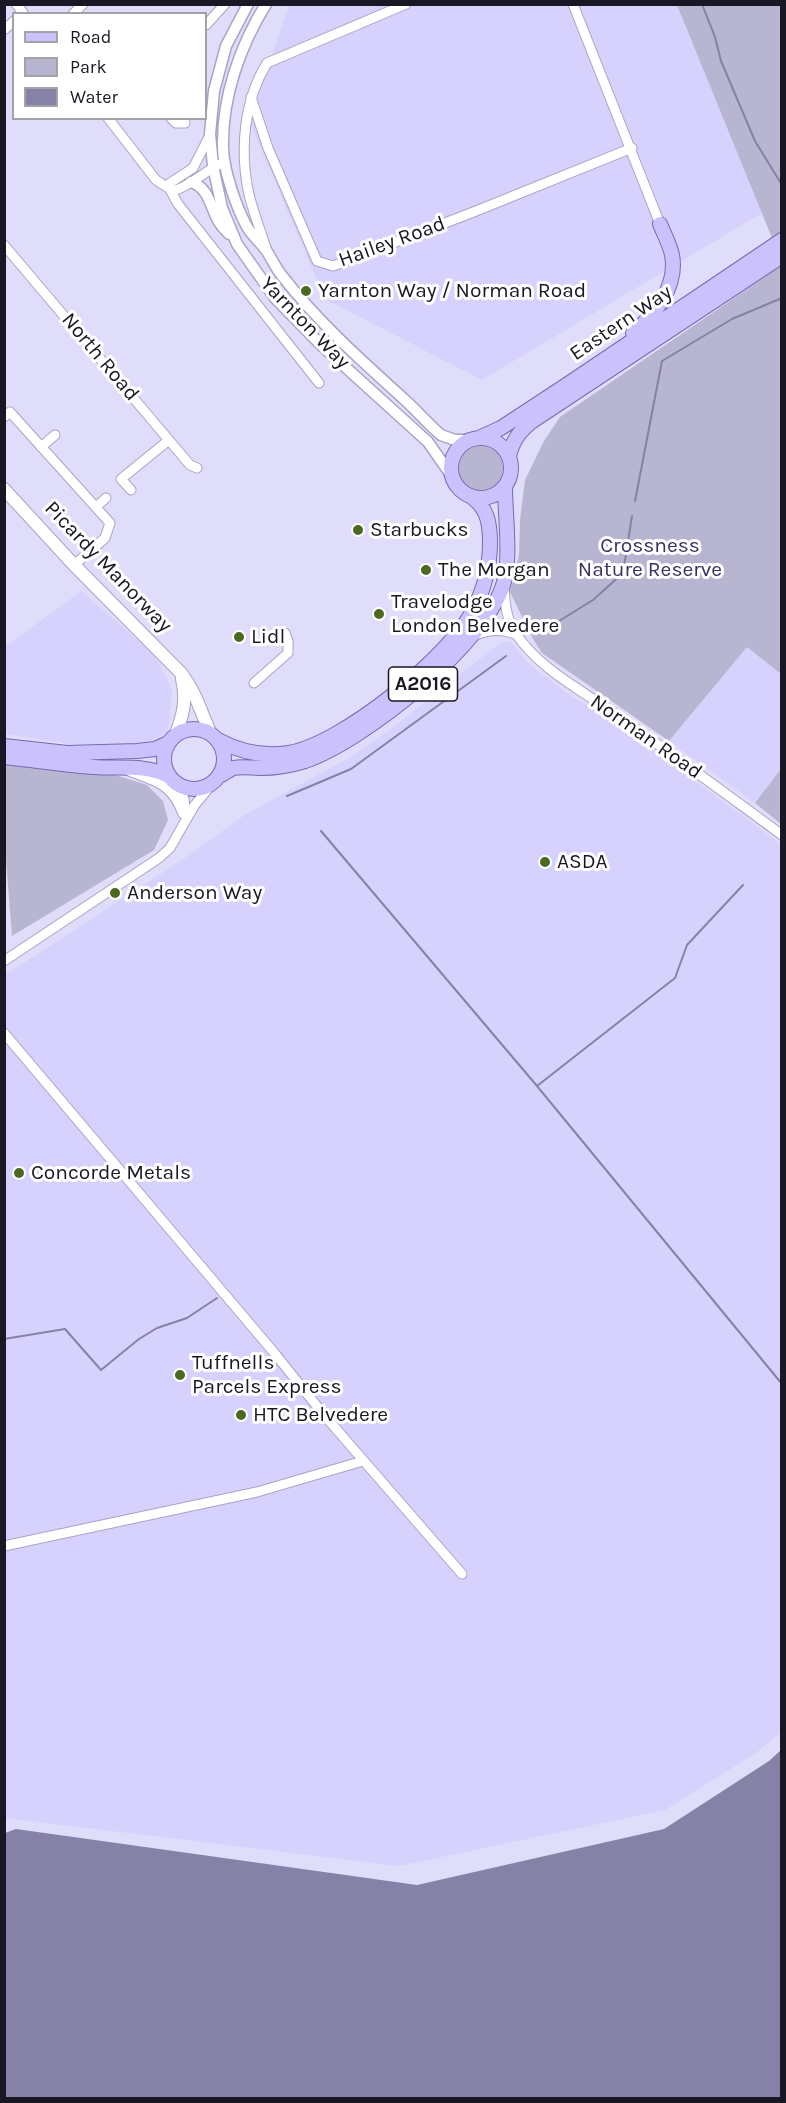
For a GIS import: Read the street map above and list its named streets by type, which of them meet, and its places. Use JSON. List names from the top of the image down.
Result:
{
  "streets": {
    "main road": ["Eastern Way", "Picardy Manorway", "A2016"],
    "street": [
      "Hailey Road",
      "Yarnton Way",
      "North Road",
      "Norman Road"
    ]
  },
  "crossings": [
    ["Yarnton Way", "Eastern Way"],
    ["Yarnton Way", "A2016"],
    ["Eastern Way", "A2016"],
    ["Picardy Manorway", "A2016"],
    ["A2016", "Norman Road"]
  ],
  "parks": ["Crossness Nature Reserve"],
  "places": [
    "Yarnton Way / Norman Road",
    "Starbucks",
    "The Morgan",
    "Travelodge London Belvedere",
    "Lidl",
    "ASDA",
    "Anderson Way",
    "Concorde Metals",
    "Tuffnells Parcels Express",
    "HTC Belvedere"
  ],
  "legend": ["Road", "Park", "Water"]
}
